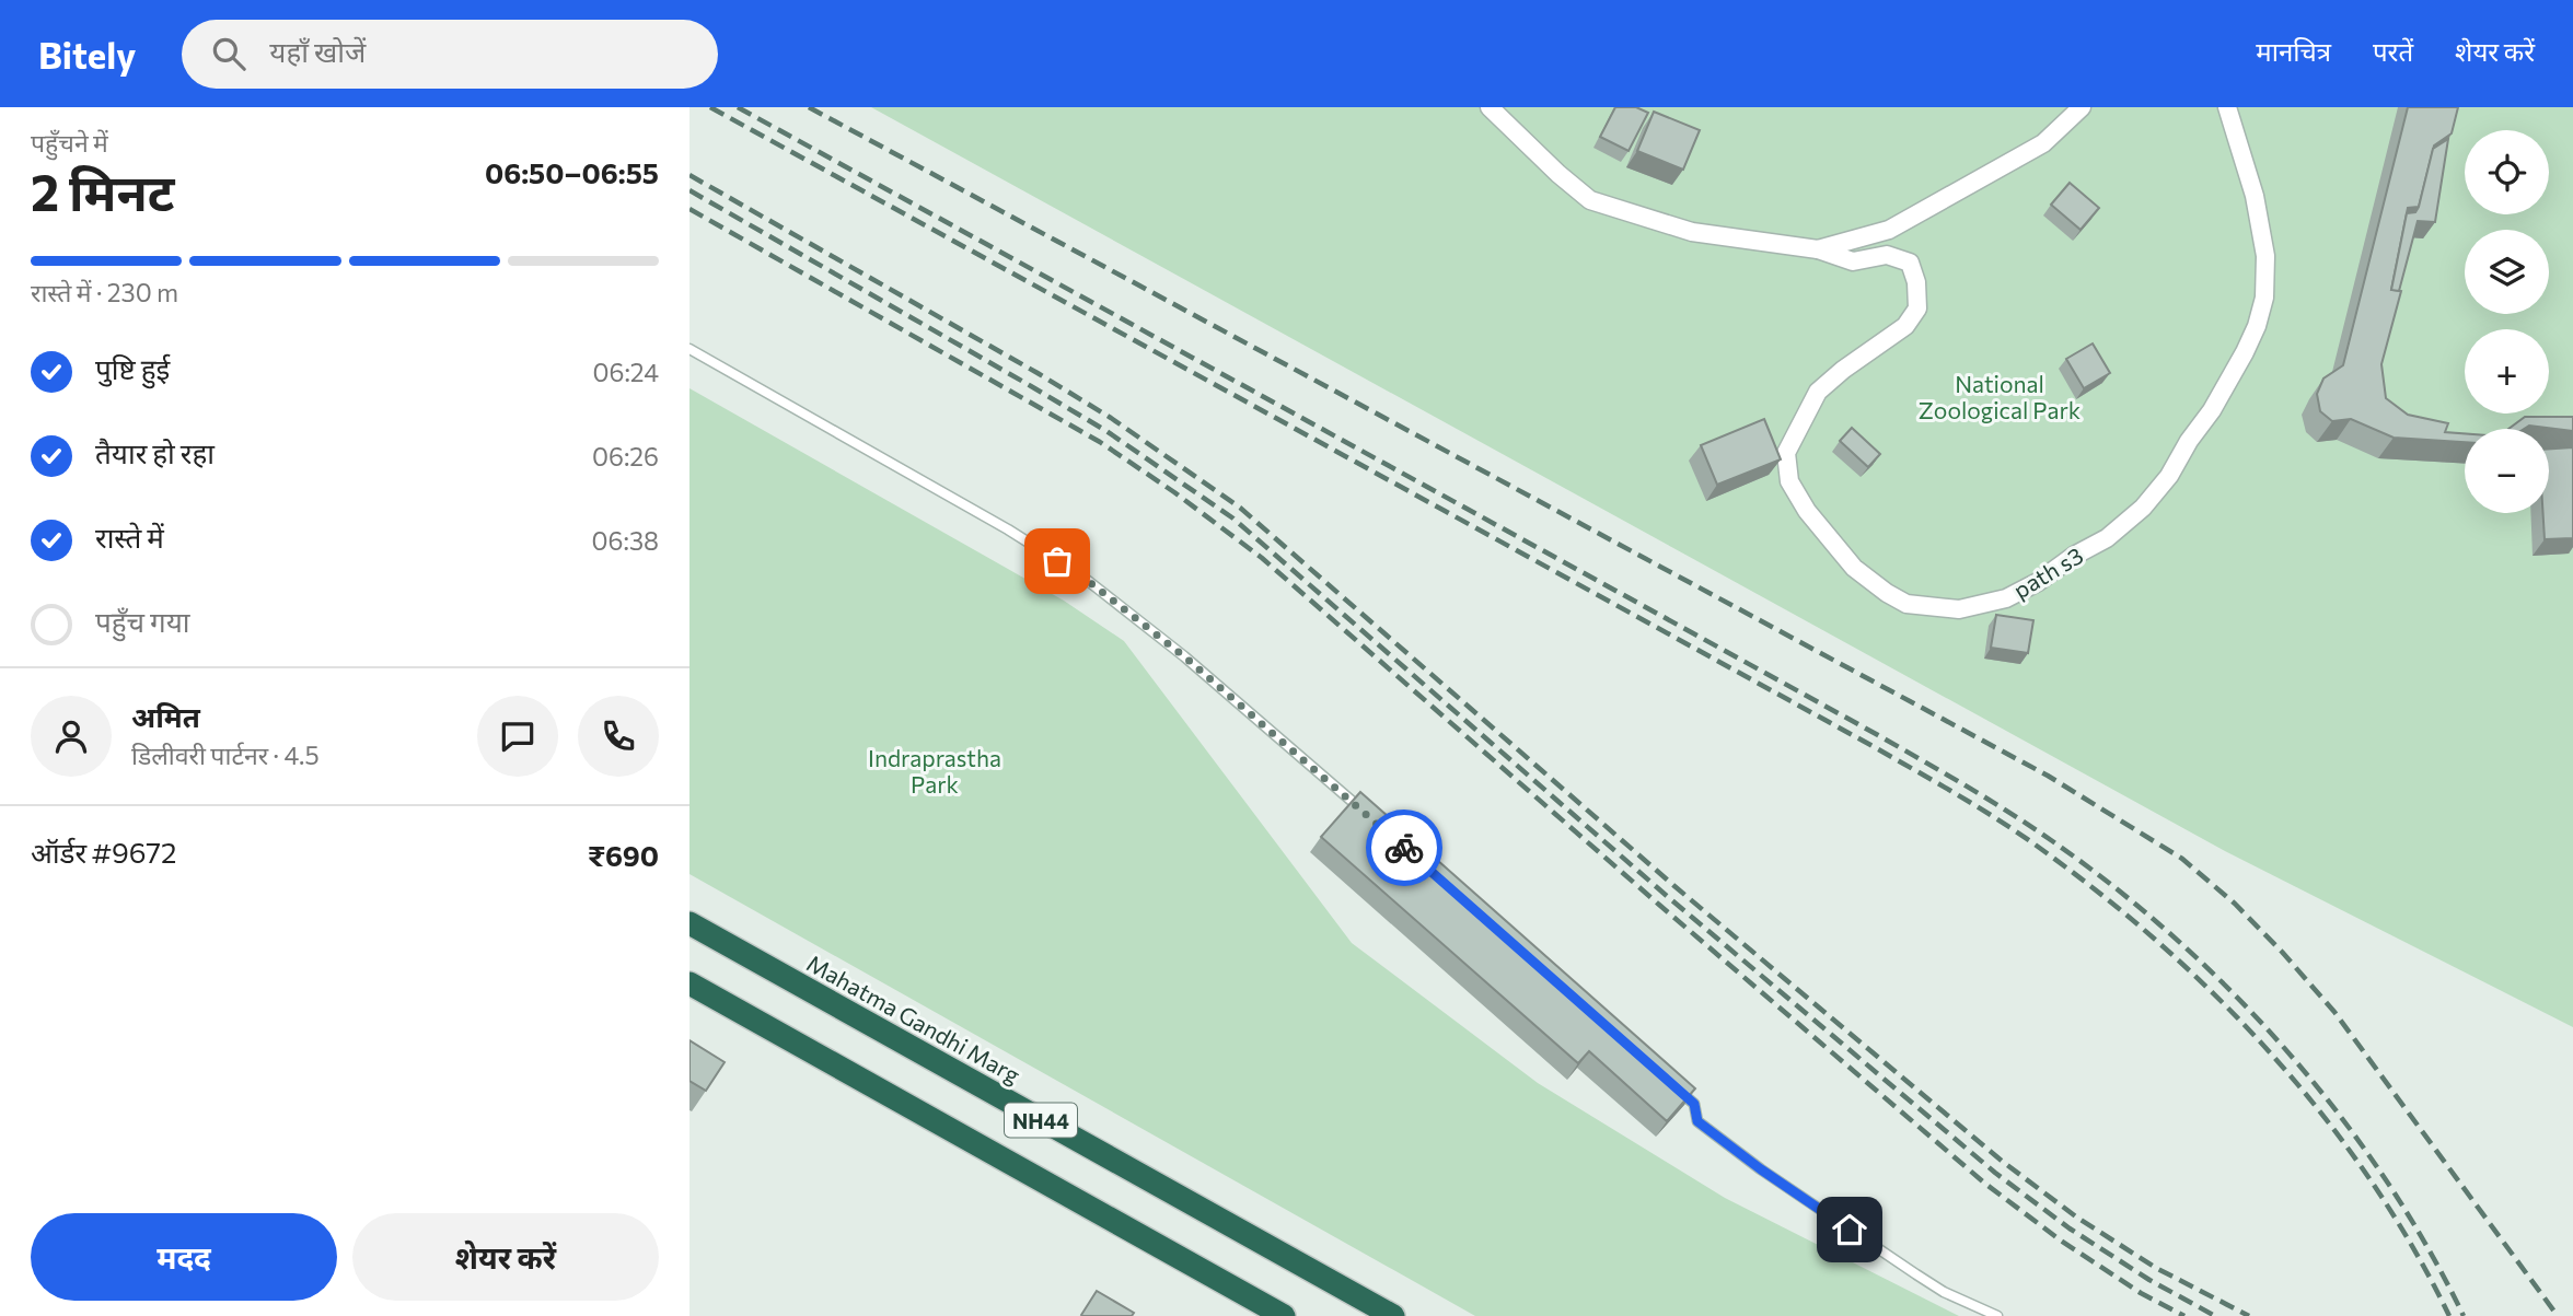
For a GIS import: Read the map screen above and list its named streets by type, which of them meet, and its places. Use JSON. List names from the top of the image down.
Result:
{
  "streets": {
    "highway": ["Mahatma Gandhi Marg", "NH44"],
    "street": ["path s3"]
  },
  "parks": ["National Zoological Park", "Indraprastha Park"],
  "page": {
    "header": "Bitely",
    "search": "यहाँ खोजें",
    "nav": ["मानचित्र", "परतें", "शेयर करें"],
    "heading": ["2 मिनट", "पहुँचने में", "06:50–06:55"],
    "panel": [
      "अमित",
      "डिलीवरी पार्टनर · 4.5",
      "ऑर्डर #9672",
      "₹690"
    ],
    "map_buttons": ["+", "−"],
    "bar": "रास्ते में · 230 m",
    "list": [
      ["पुष्टि हुई", "06:24"],
      ["तैयार हो रहा", "06:26"],
      ["रास्ते में", "06:38"],
      "पहुँच गया"
    ],
    "buttons": ["मदद", "शेयर करें"]
  }
}
